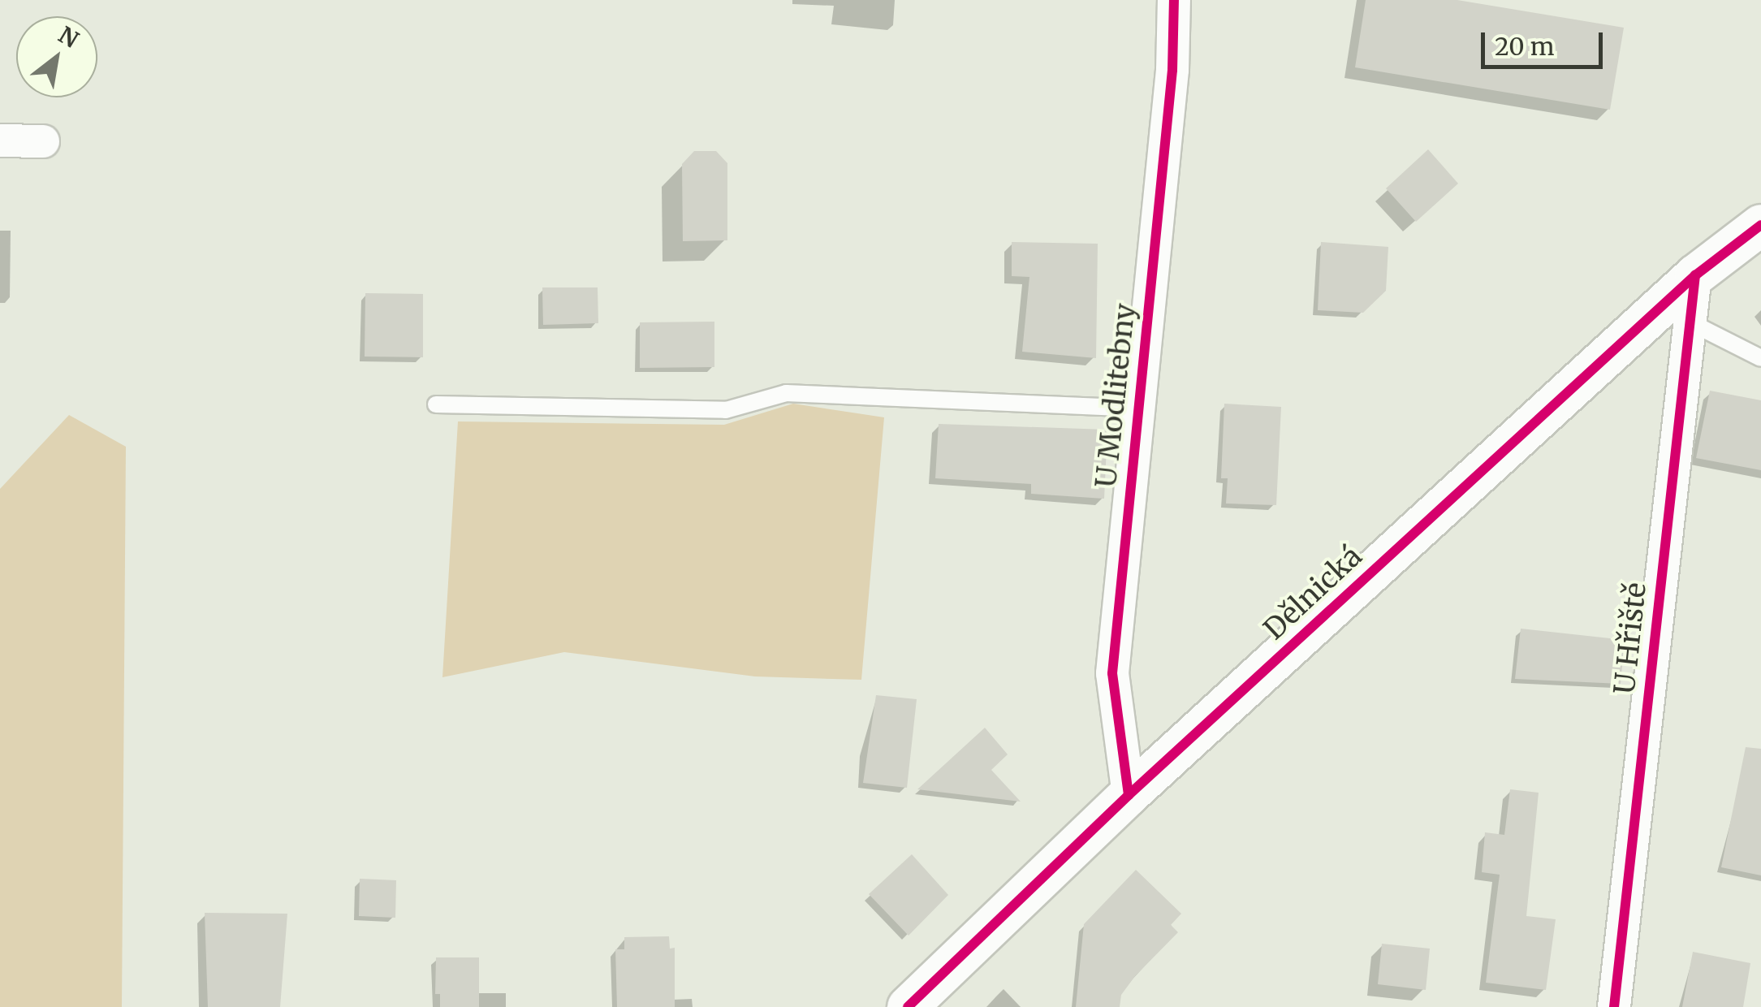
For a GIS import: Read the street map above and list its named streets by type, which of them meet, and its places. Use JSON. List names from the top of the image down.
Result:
{
  "streets": {
    "street": ["U Modlitebny", "Dělnická", "U Hřiště"]
  },
  "crossings": [
    ["U Modlitebny", "Dělnická"],
    ["Dělnická", "U Hřiště"]
  ],
  "scale_bar": "20 m",
  "north": "top right"
}
